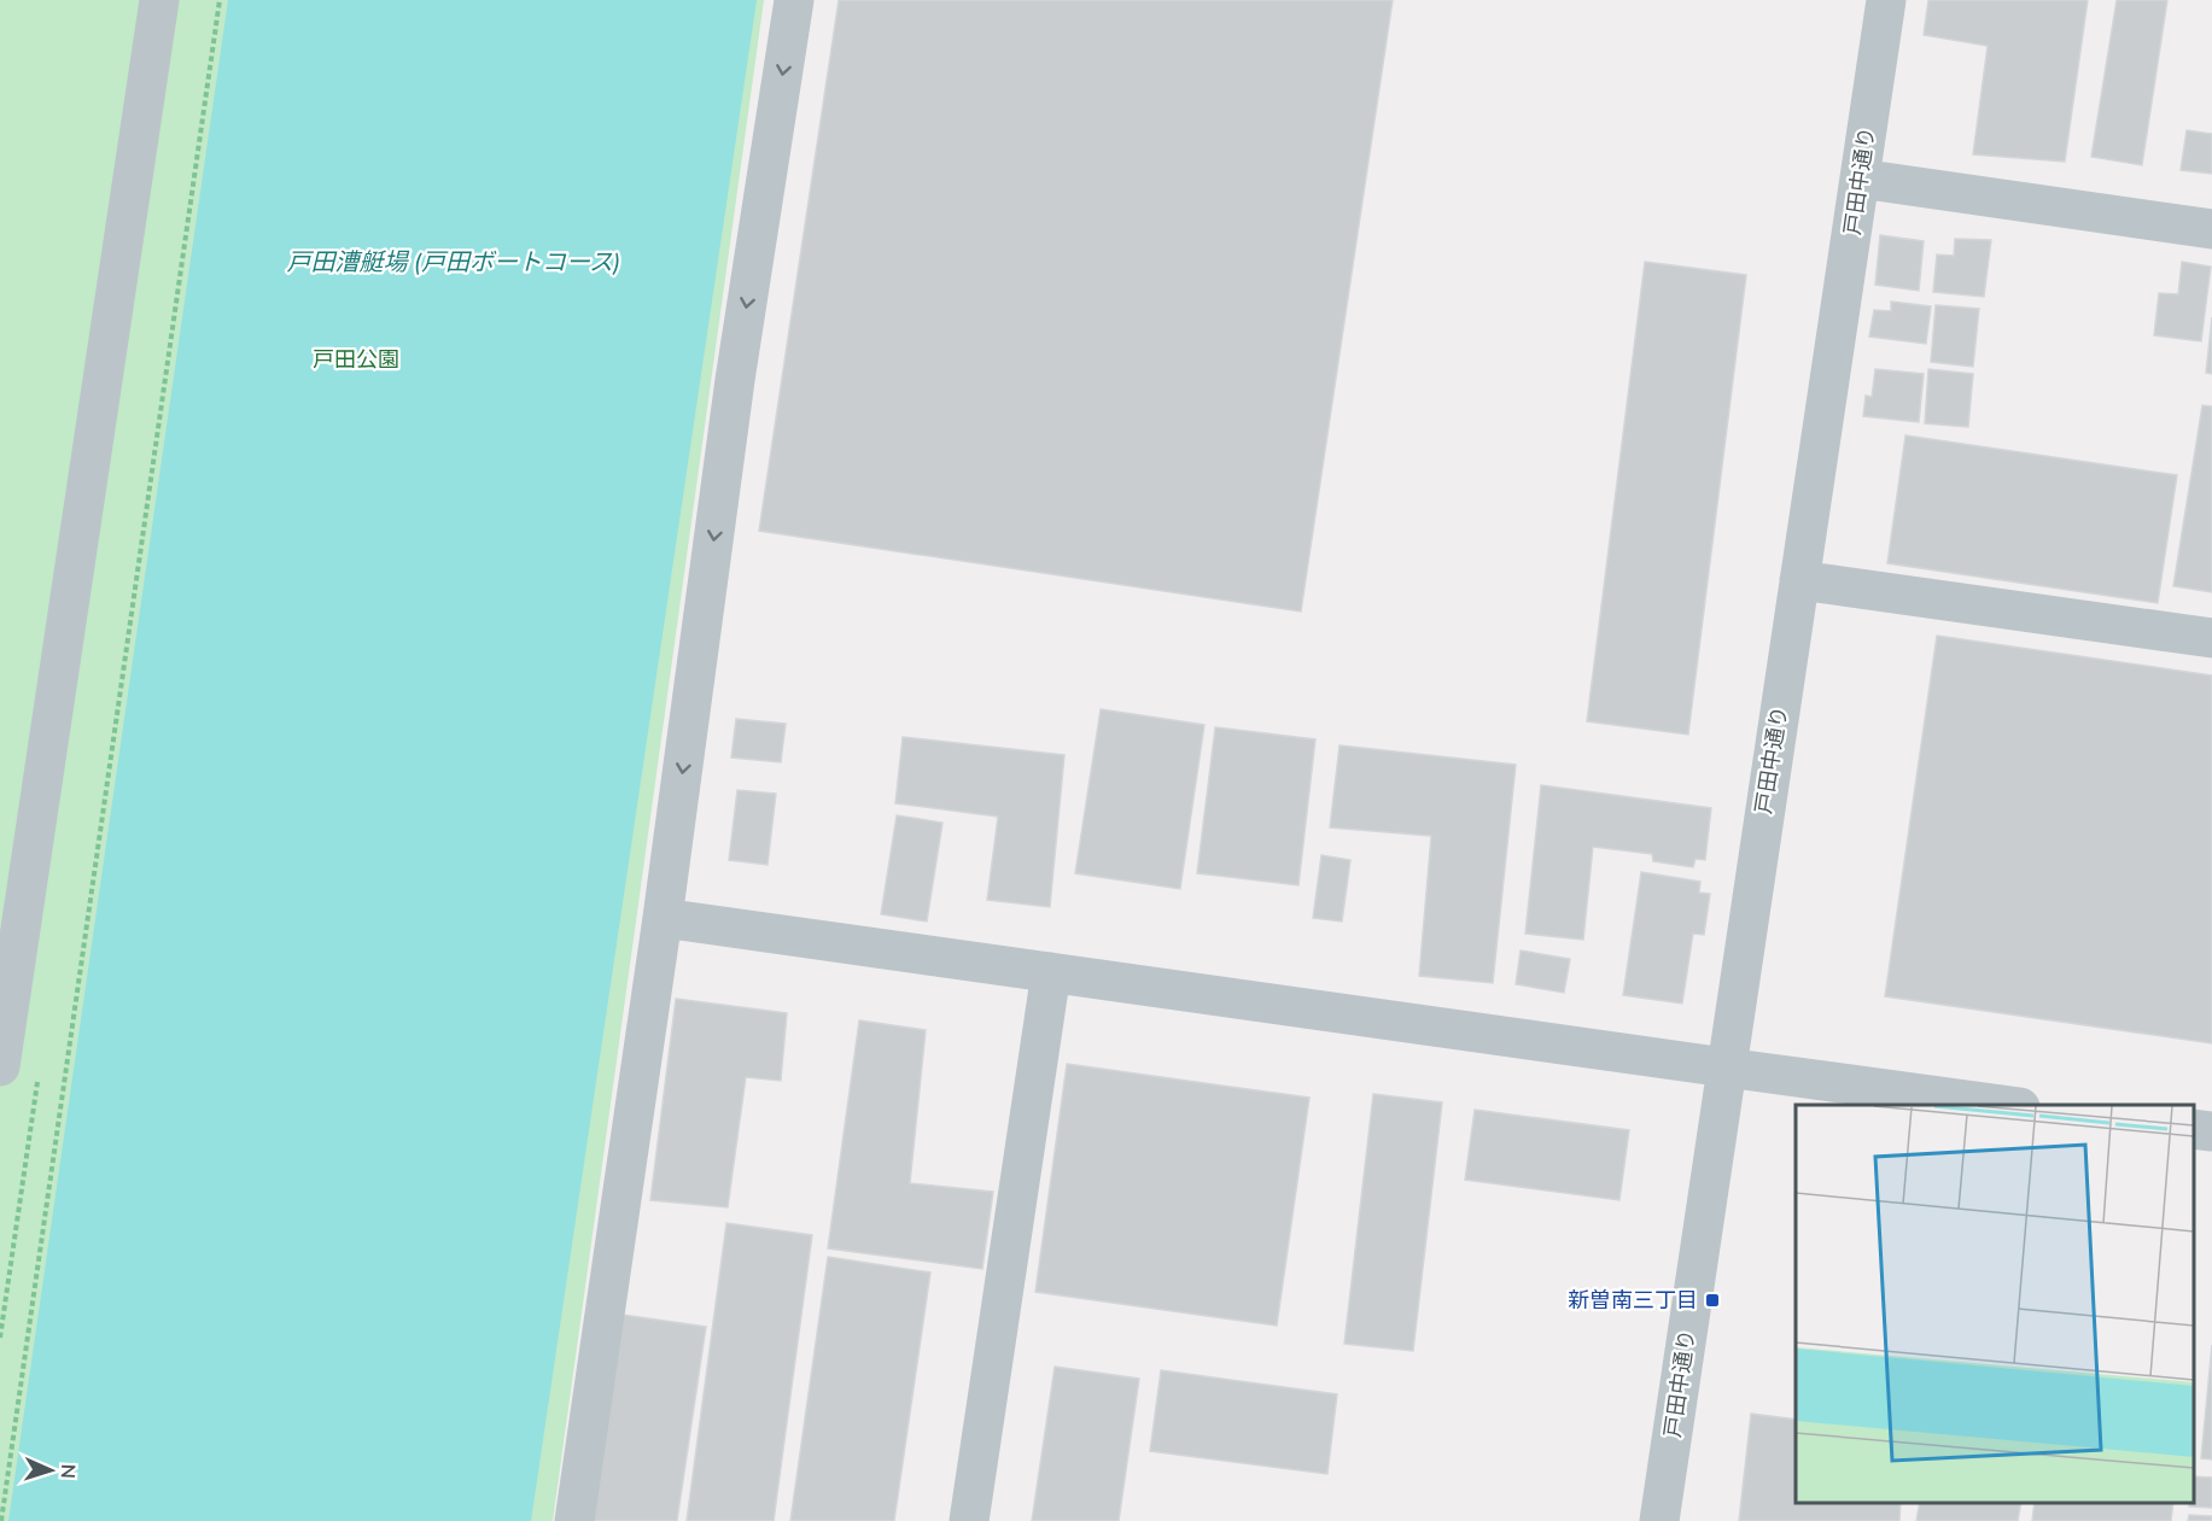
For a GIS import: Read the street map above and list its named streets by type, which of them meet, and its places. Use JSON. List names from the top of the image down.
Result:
{
  "streets": {
    "street": ["戸田中通り"]
  },
  "water": ["戸田漕艇場 (戸田ボートコース)"],
  "parks": ["戸田公園"],
  "places": {
    "transit": ["新曽南三丁目"]
  },
  "north": "right"
}
